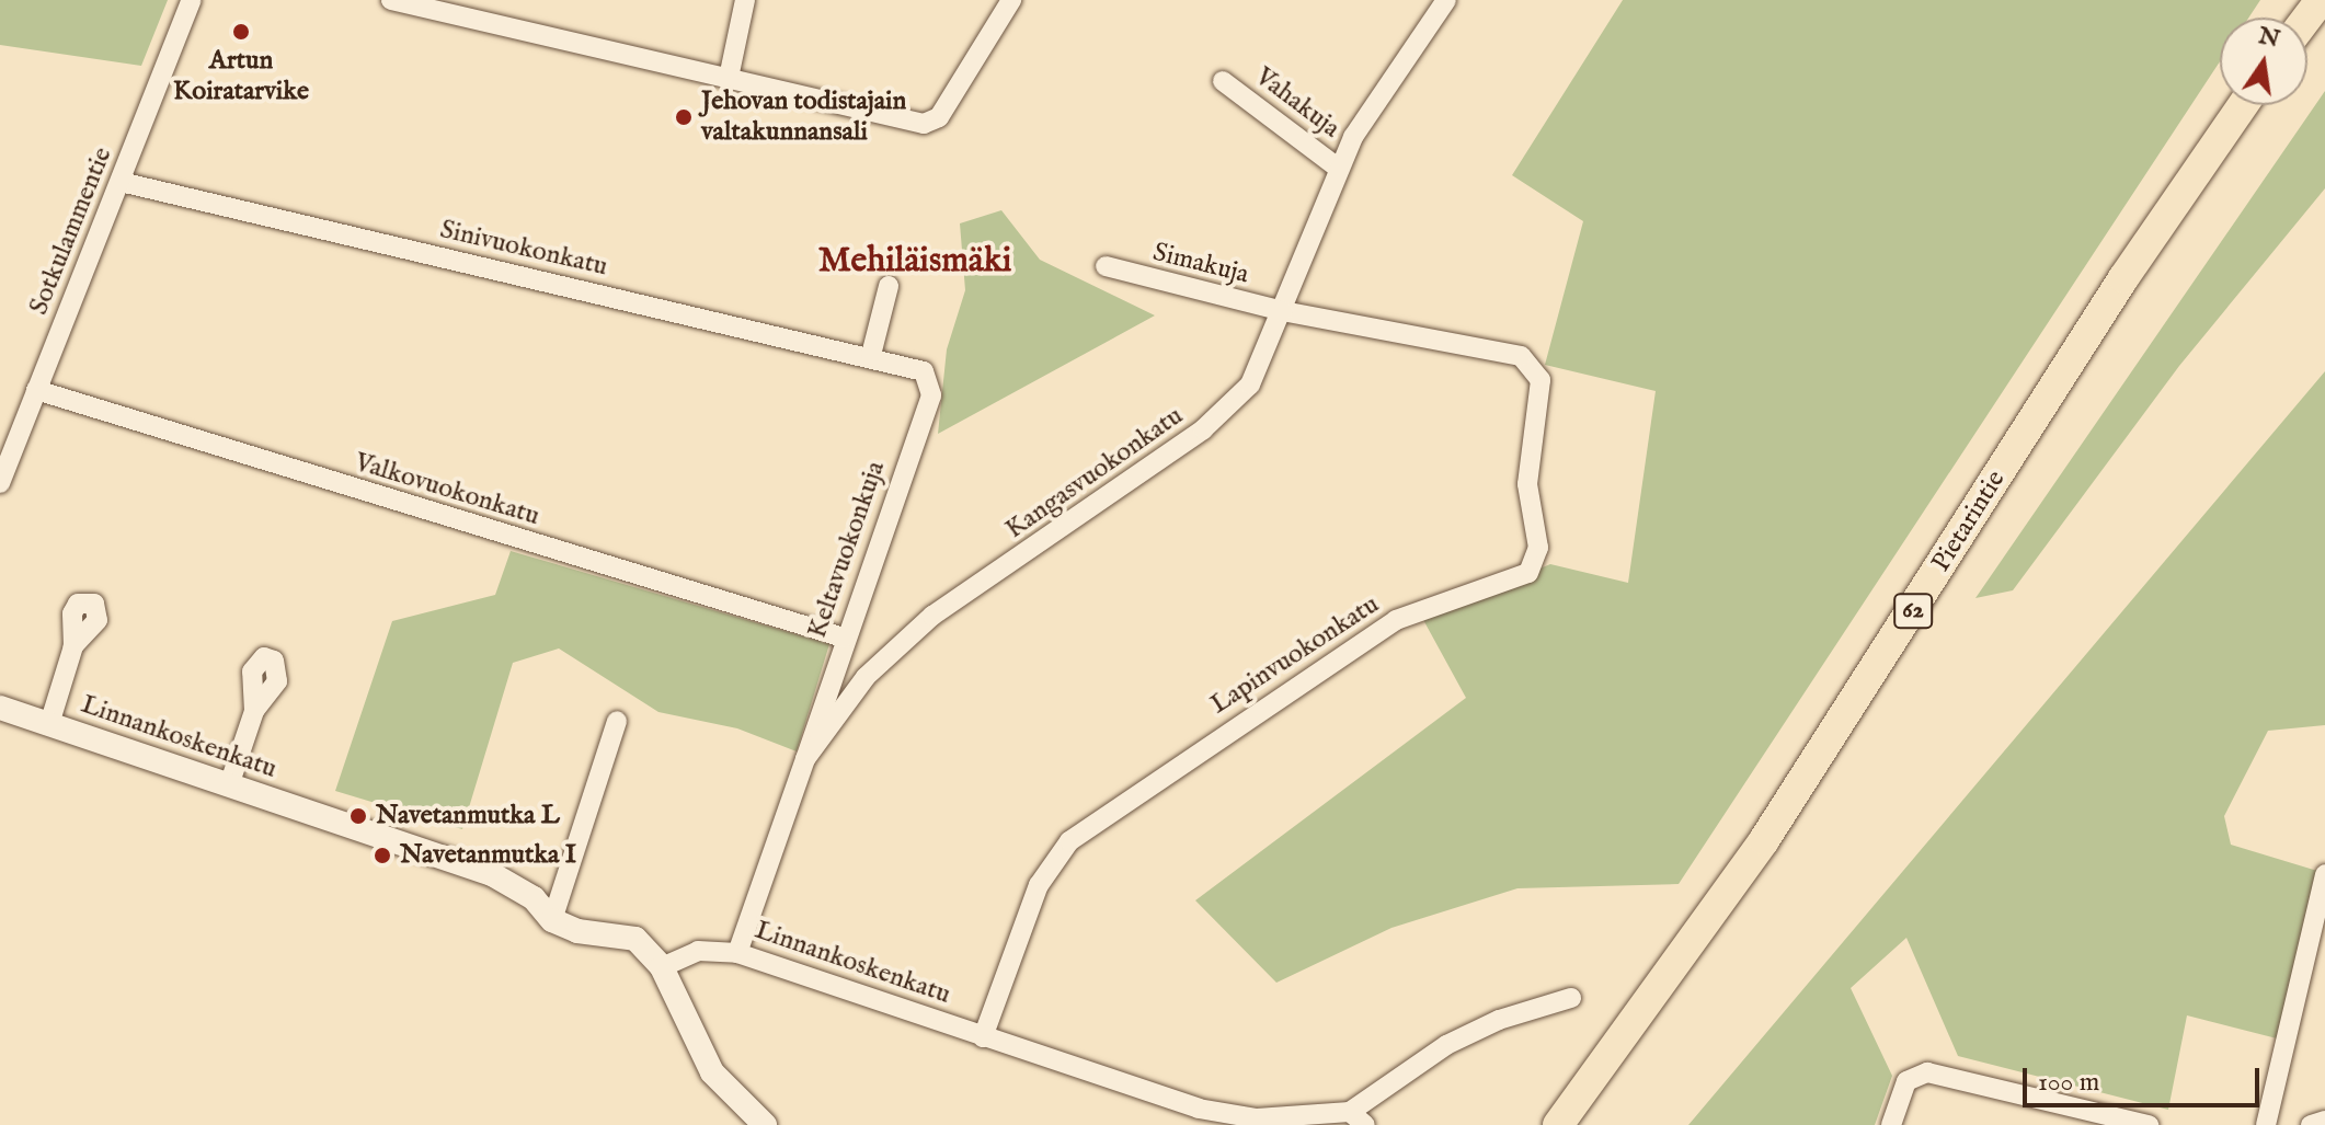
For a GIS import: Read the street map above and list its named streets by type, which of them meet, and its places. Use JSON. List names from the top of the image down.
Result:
{
  "streets": {
    "main road": ["Pietarintie", "62"],
    "street": [
      "Vahakuja",
      "Sotkulammentie",
      "Sinivuokonkatu",
      "Simakuja",
      "Kangasvuokonkatu",
      "Valkovuokonkatu",
      "Keltavuokonkuja",
      "Lapinvuokonkatu",
      "Linnankoskenkatu"
    ]
  },
  "crossings": [
    ["Vahakuja", "Kangasvuokonkatu"],
    ["Sotkulammentie", "Sinivuokonkatu"],
    ["Sotkulammentie", "Valkovuokonkatu"],
    ["Sinivuokonkatu", "Keltavuokonkuja"],
    ["Simakuja", "Kangasvuokonkatu"],
    ["Simakuja", "Lapinvuokonkatu"],
    ["Kangasvuokonkatu", "Keltavuokonkuja"],
    ["Kangasvuokonkatu", "Lapinvuokonkatu"],
    ["Kangasvuokonkatu", "Linnankoskenkatu"],
    ["Valkovuokonkatu", "Keltavuokonkuja"],
    ["Lapinvuokonkatu", "Linnankoskenkatu"]
  ],
  "districts": ["Mehiläismäki"],
  "places": [
    "Artun Koiratarvike",
    "Jehovan todistajain valtakunnansali",
    "Navetanmutka L",
    "Navetanmutka I"
  ],
  "scale_bar": "100 m",
  "north": "top"
}
